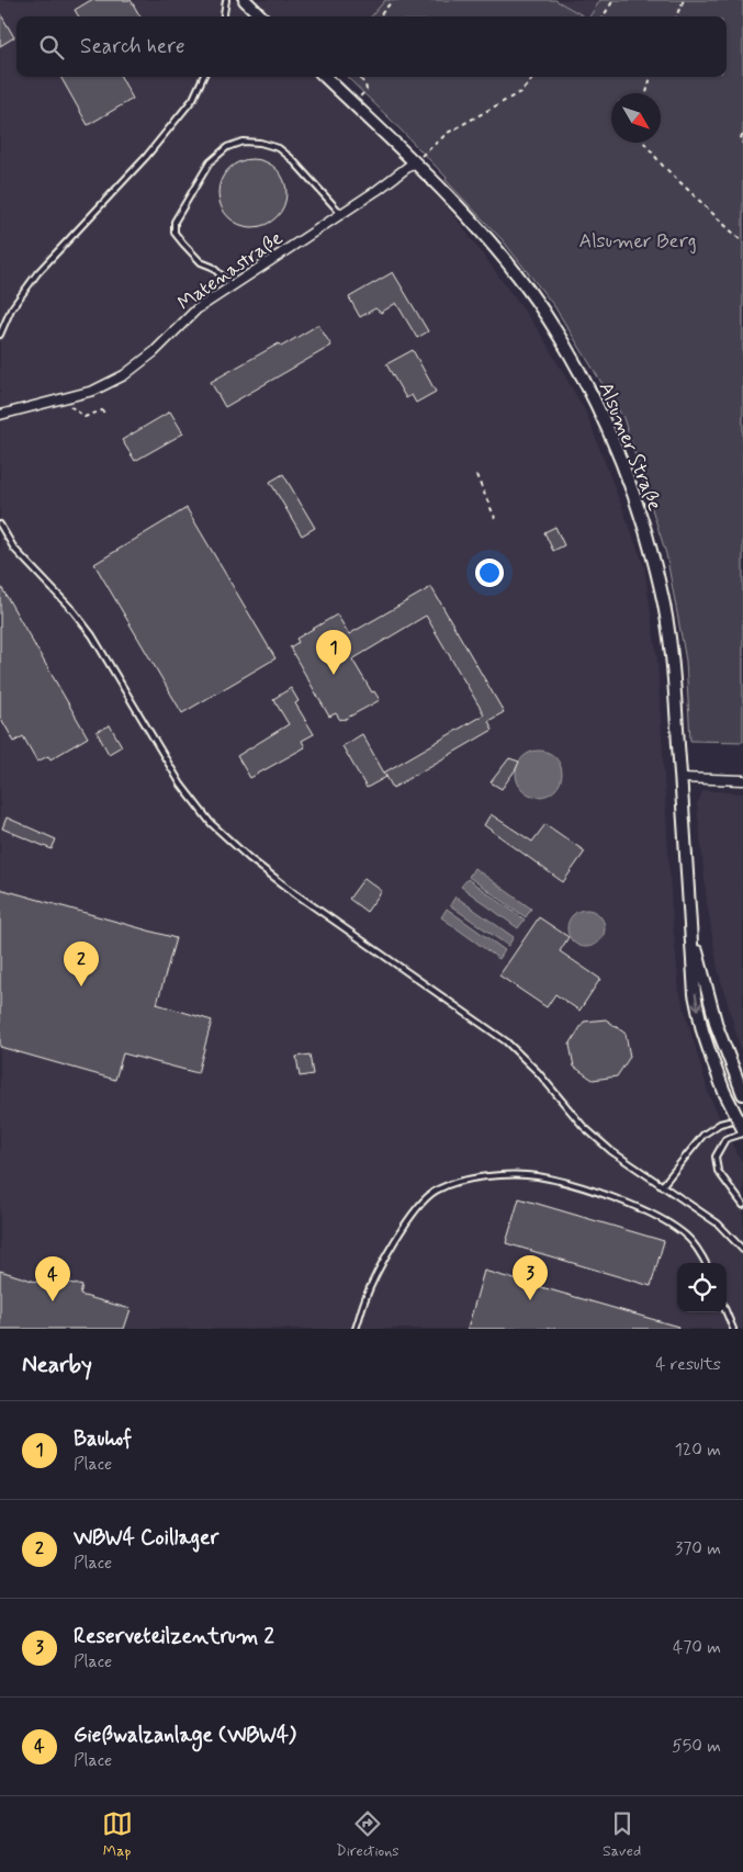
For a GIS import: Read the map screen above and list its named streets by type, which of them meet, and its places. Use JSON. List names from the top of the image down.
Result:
{
  "streets": {
    "street": ["Matenastraße", "Alsumer Straße"]
  },
  "crossings": [
    ["Matenastraße", "Alsumer Straße"]
  ],
  "parks": ["Alsumer Berg"],
  "north": "bottom right",
  "page": {
    "search": "Search here",
    "pins": [
      "1",
      "2",
      "3",
      "4"
    ],
    "heading": ["Nearby", "4 results"],
    "list": [
      {
        "mark": "1",
        "name": "Bauhof",
        "note": "Place",
        "value": "120 m"
      },
      {
        "mark": "2",
        "name": "WBW4 Coillager",
        "note": "Place",
        "value": "370 m"
      },
      {
        "mark": "3",
        "name": "Reserveteilzentrum 2",
        "note": "Place",
        "value": "470 m"
      },
      {
        "mark": "4",
        "name": "Gießwalzanlage (WBW4)",
        "note": "Place",
        "value": "550 m"
      }
    ],
    "nav": ["Map", "Directions", "Saved"]
  }
}
